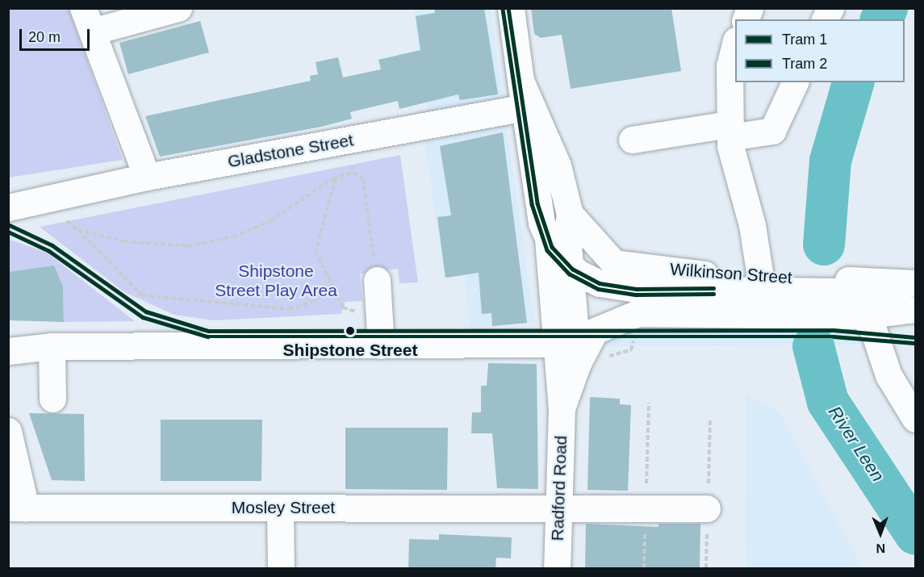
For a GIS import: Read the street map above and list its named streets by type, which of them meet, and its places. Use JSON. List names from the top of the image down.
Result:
{
  "streets": {
    "street": [
      "Gladstone Street",
      "Wilkinson Street",
      "Radford Road",
      "Mosley Street"
    ]
  },
  "crossings": [
    ["Gladstone Street", "Radford Road"],
    ["Radford Road", "Mosley Street"]
  ],
  "water": ["River Leen"],
  "parks": ["Shipstone Street Play Area"],
  "places": ["Shipstone Street"],
  "lines": ["tram line 1", "tram line 2"],
  "legend": ["Tram 1", "Tram 2"],
  "scale_bar": "20 m",
  "north": "bottom"
}
